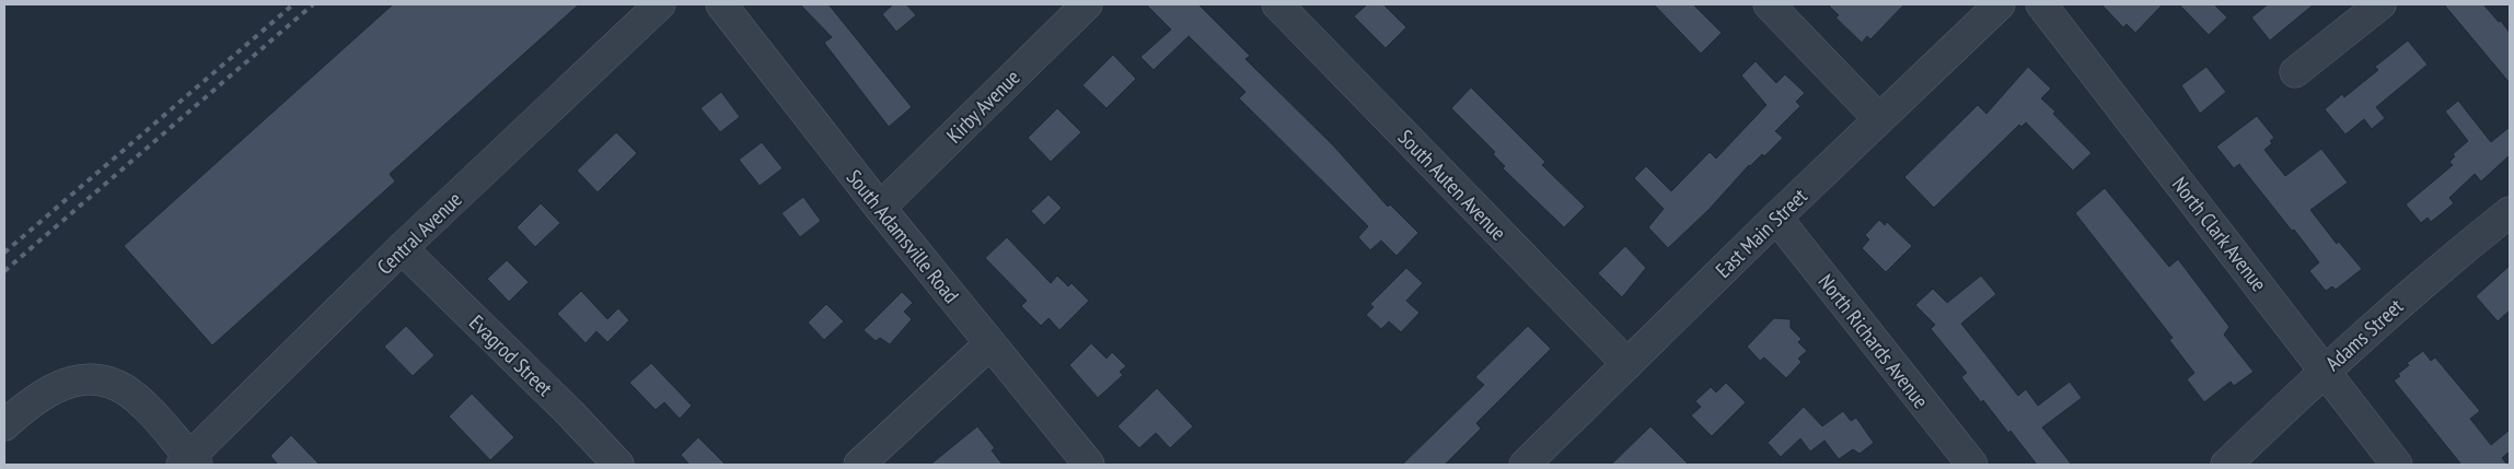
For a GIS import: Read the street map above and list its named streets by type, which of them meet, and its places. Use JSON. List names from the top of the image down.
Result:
{
  "streets": {
    "street": [
      "Kirby Avenue",
      "South Auten Avenue",
      "Central Avenue",
      "East Main Street",
      "North Clark Avenue",
      "South Adamsville Road",
      "Adams Street",
      "North Richards Avenue",
      "Evagrod Street"
    ]
  },
  "crossings": [
    ["Kirby Avenue", "South Adamsville Road"],
    ["South Auten Avenue", "East Main Street"],
    ["Central Avenue", "Evagrod Street"],
    ["East Main Street", "North Richards Avenue"],
    ["North Clark Avenue", "Adams Street"]
  ]
}
